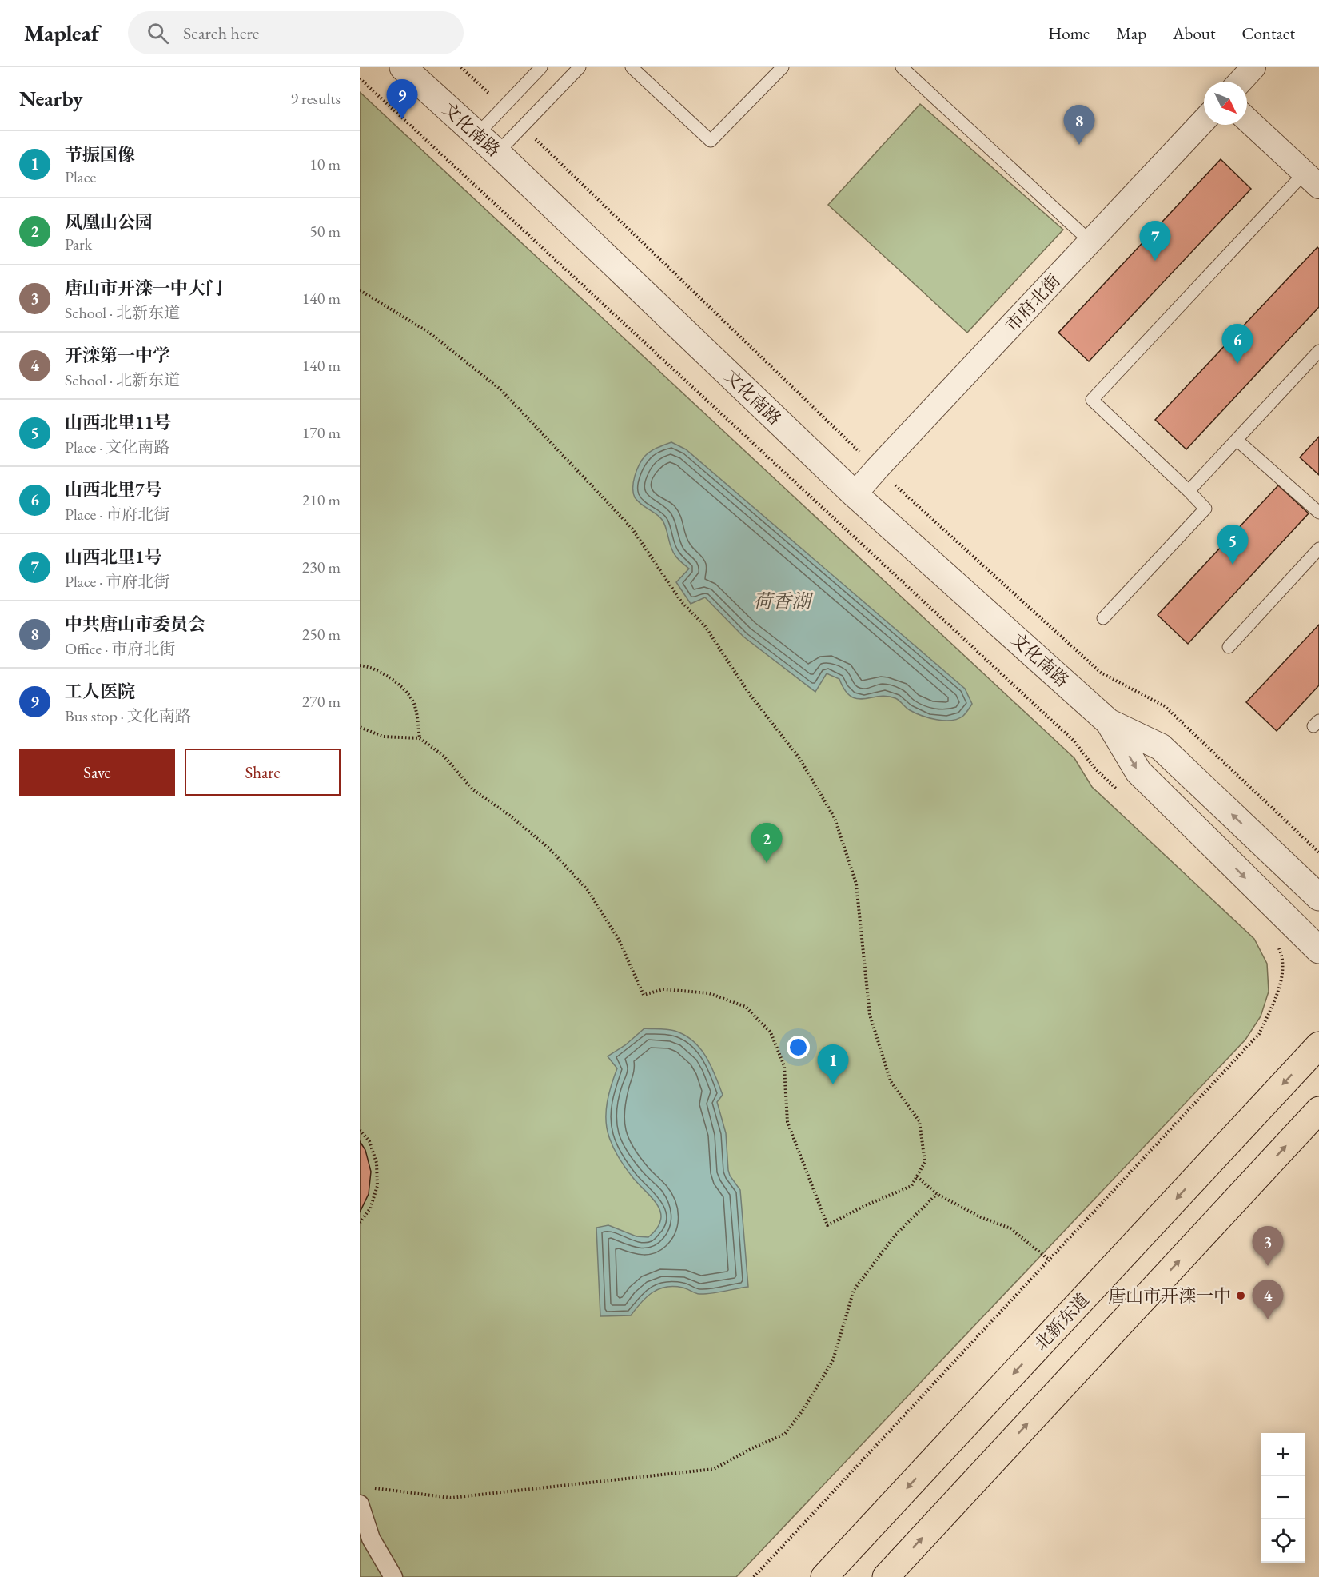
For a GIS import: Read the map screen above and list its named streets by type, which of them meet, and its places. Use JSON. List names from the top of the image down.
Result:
{
  "streets": {
    "main road": ["北新东道"],
    "street": ["文化南路", "市府北街"]
  },
  "crossings": [
    ["文化南路", "市府北街"]
  ],
  "water": ["荷香湖"],
  "places": ["唐山市开滦一中"],
  "north": "bottom right",
  "page": {
    "header": "Mapleaf",
    "search": "Search here",
    "nav": [
      "Home",
      "Map",
      "About",
      "Contact"
    ],
    "heading": ["Nearby", "9 results"],
    "pins": [
      "9",
      "8",
      "7",
      "6",
      "5",
      "2",
      "1",
      "3",
      "4"
    ],
    "list": [
      {
        "mark": "1",
        "name": "节振国像",
        "note": "Place",
        "value": "10 m"
      },
      {
        "mark": "2",
        "name": "凤凰山公园",
        "note": "Park",
        "value": "50 m"
      },
      {
        "mark": "3",
        "name": "唐山市开滦一中大门",
        "note": "School · 北新东道",
        "value": "140 m"
      },
      {
        "mark": "4",
        "name": "开滦第一中学",
        "note": "School · 北新东道",
        "value": "140 m"
      },
      {
        "mark": "5",
        "name": "山西北里11号",
        "note": "Place · 文化南路",
        "value": "170 m"
      },
      {
        "mark": "6",
        "name": "山西北里7号",
        "note": "Place · 市府北街",
        "value": "210 m"
      },
      {
        "mark": "7",
        "name": "山西北里1号",
        "note": "Place · 市府北街",
        "value": "230 m"
      },
      {
        "mark": "8",
        "name": "中共唐山市委员会",
        "note": "Office · 市府北街",
        "value": "250 m"
      },
      {
        "mark": "9",
        "name": "工人医院",
        "note": "Bus stop · 文化南路",
        "value": "270 m"
      }
    ],
    "buttons": ["Save", "Share"],
    "map_buttons": ["+", "−"]
  }
}
